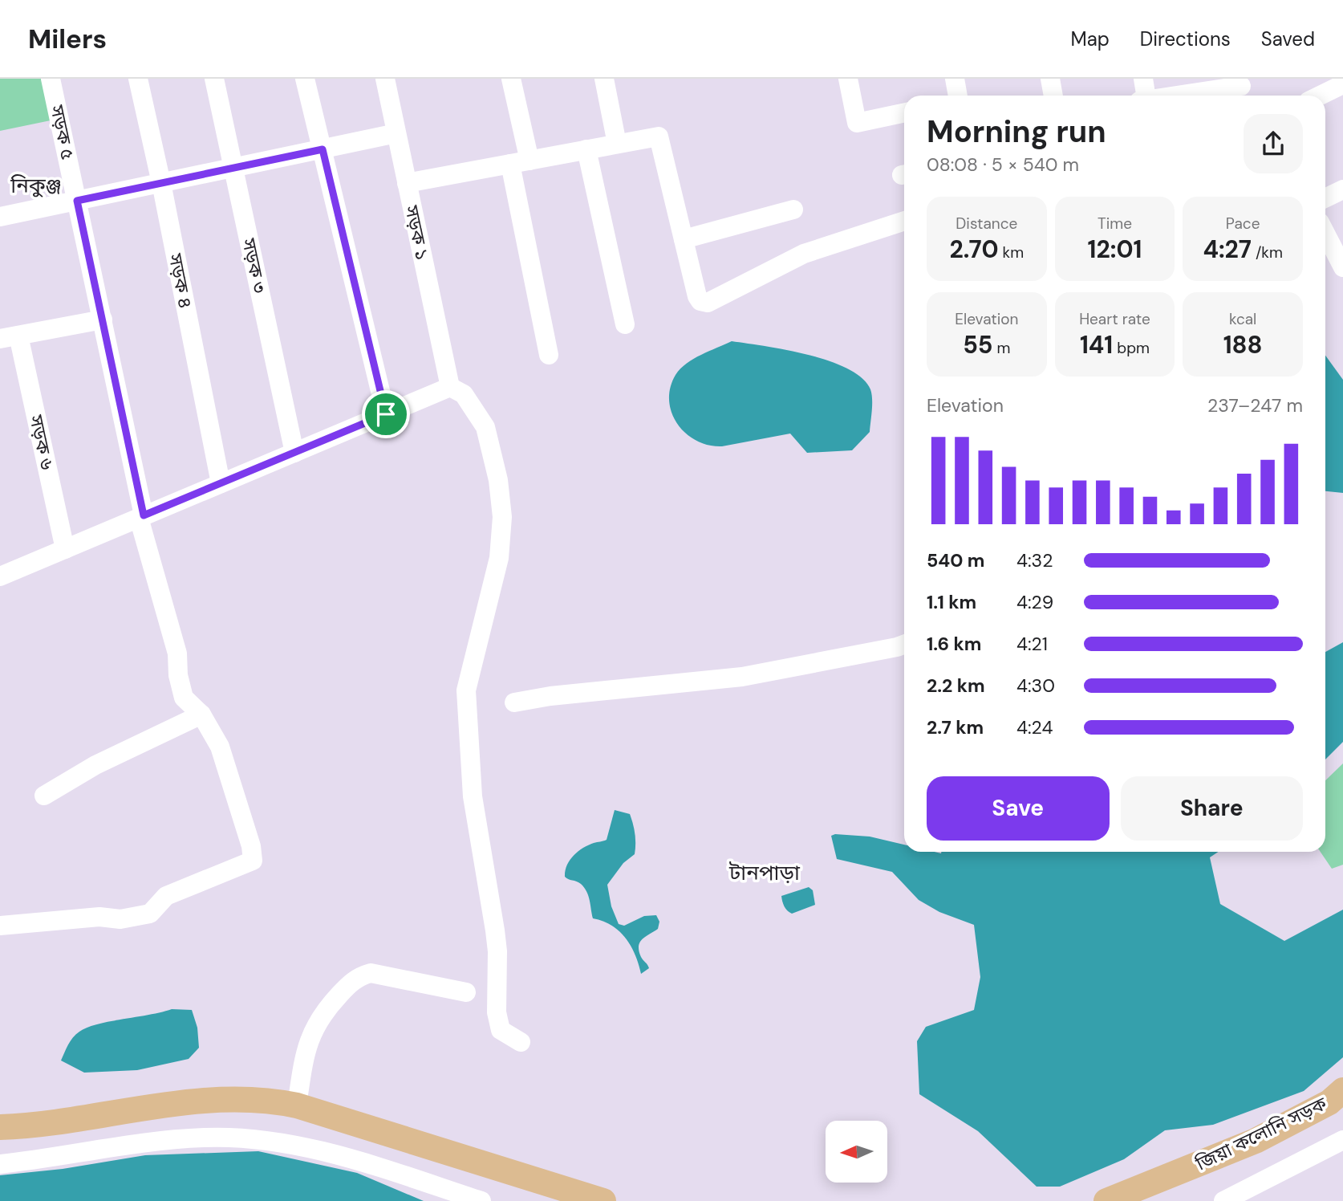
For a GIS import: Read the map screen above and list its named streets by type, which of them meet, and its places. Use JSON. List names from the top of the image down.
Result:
{
  "streets": {
    "main road": ["জিয়া কলোনি সড়ক"],
    "street": [
      "সড়ক ৫",
      "সড়ক ১",
      "সড়ক ৩",
      "সড়ক ৪",
      "সড়ক ৬"
    ]
  },
  "districts": ["নিকুঞ্জ", "টানপাড়া"],
  "north": "left",
  "page": {
    "header": "Milers",
    "nav": ["Map", "Directions", "Saved"],
    "heading": ["Morning run", "08:08 · 5 × 540 m"],
    "stats": [
      ["Distance", "2.70 km"],
      ["Time", "12:01"],
      ["Pace", "4:27 /km"],
      ["Elevation", "55 m"],
      ["Heart rate", "141 bpm"],
      ["kcal", "188"]
    ],
    "chart": ["Elevation", "237–247 m"],
    "list": [
      {
        "name": "540 m",
        "note": "4:32"
      },
      {
        "name": "1.1 km",
        "note": "4:29"
      },
      {
        "name": "1.6 km",
        "note": "4:21"
      },
      {
        "name": "2.2 km",
        "note": "4:30"
      },
      {
        "name": "2.7 km",
        "note": "4:24"
      }
    ],
    "buttons": ["Save", "Share"]
  }
}
